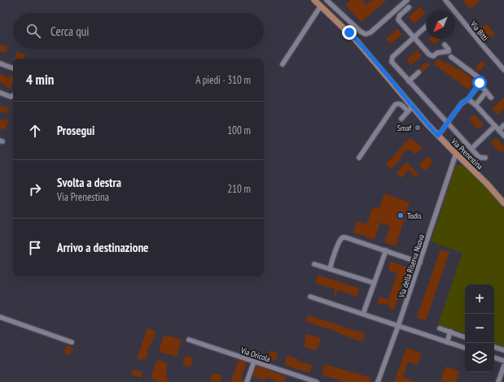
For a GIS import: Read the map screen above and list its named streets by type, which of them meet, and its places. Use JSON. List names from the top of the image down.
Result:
{
  "streets": {
    "main road": ["Via Prenestina"],
    "street": ["Via Bitti", "Via della Riserva Nuova", "Via Oricola"]
  },
  "crossings": [
    ["Via Prenestina", "Via della Riserva Nuova"]
  ],
  "places": ["Smaf", "Todis"],
  "north": "bottom left",
  "page": {
    "search": "Cerca qui",
    "heading": ["4 min", "A piedi · 310 m"],
    "list": [
      ["Prosegui", "100 m"],
      ["Svolta a destra", "Via Prenestina", "210 m"],
      "Arrivo a destinazione"
    ],
    "map_buttons": ["+", "−"]
  }
}
